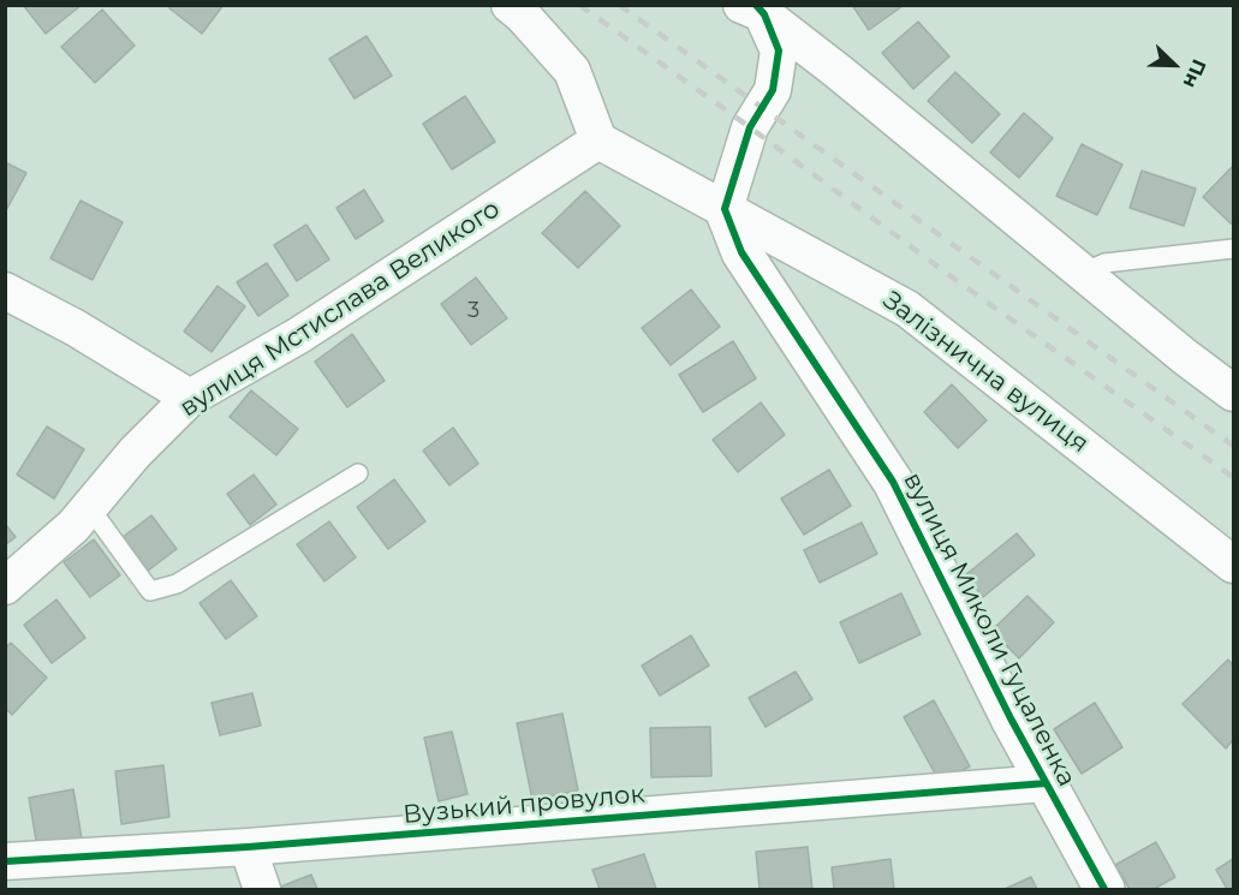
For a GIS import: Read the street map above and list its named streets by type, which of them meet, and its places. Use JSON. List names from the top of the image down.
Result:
{
  "streets": {
    "street": [
      "вулиця Мстислава Великого",
      "Залізнична вулиця",
      "вулиця Миколи Гуцаленка",
      "Вузький провулок"
    ]
  },
  "crossings": [
    ["вулиця Мстислава Великого", "Залізнична вулиця"],
    ["Залізнична вулиця", "вулиця Миколи Гуцаленка"],
    ["вулиця Миколи Гуцаленка", "Вузький провулок"]
  ],
  "house_numbers": ["3"],
  "north": "bottom right"
}
